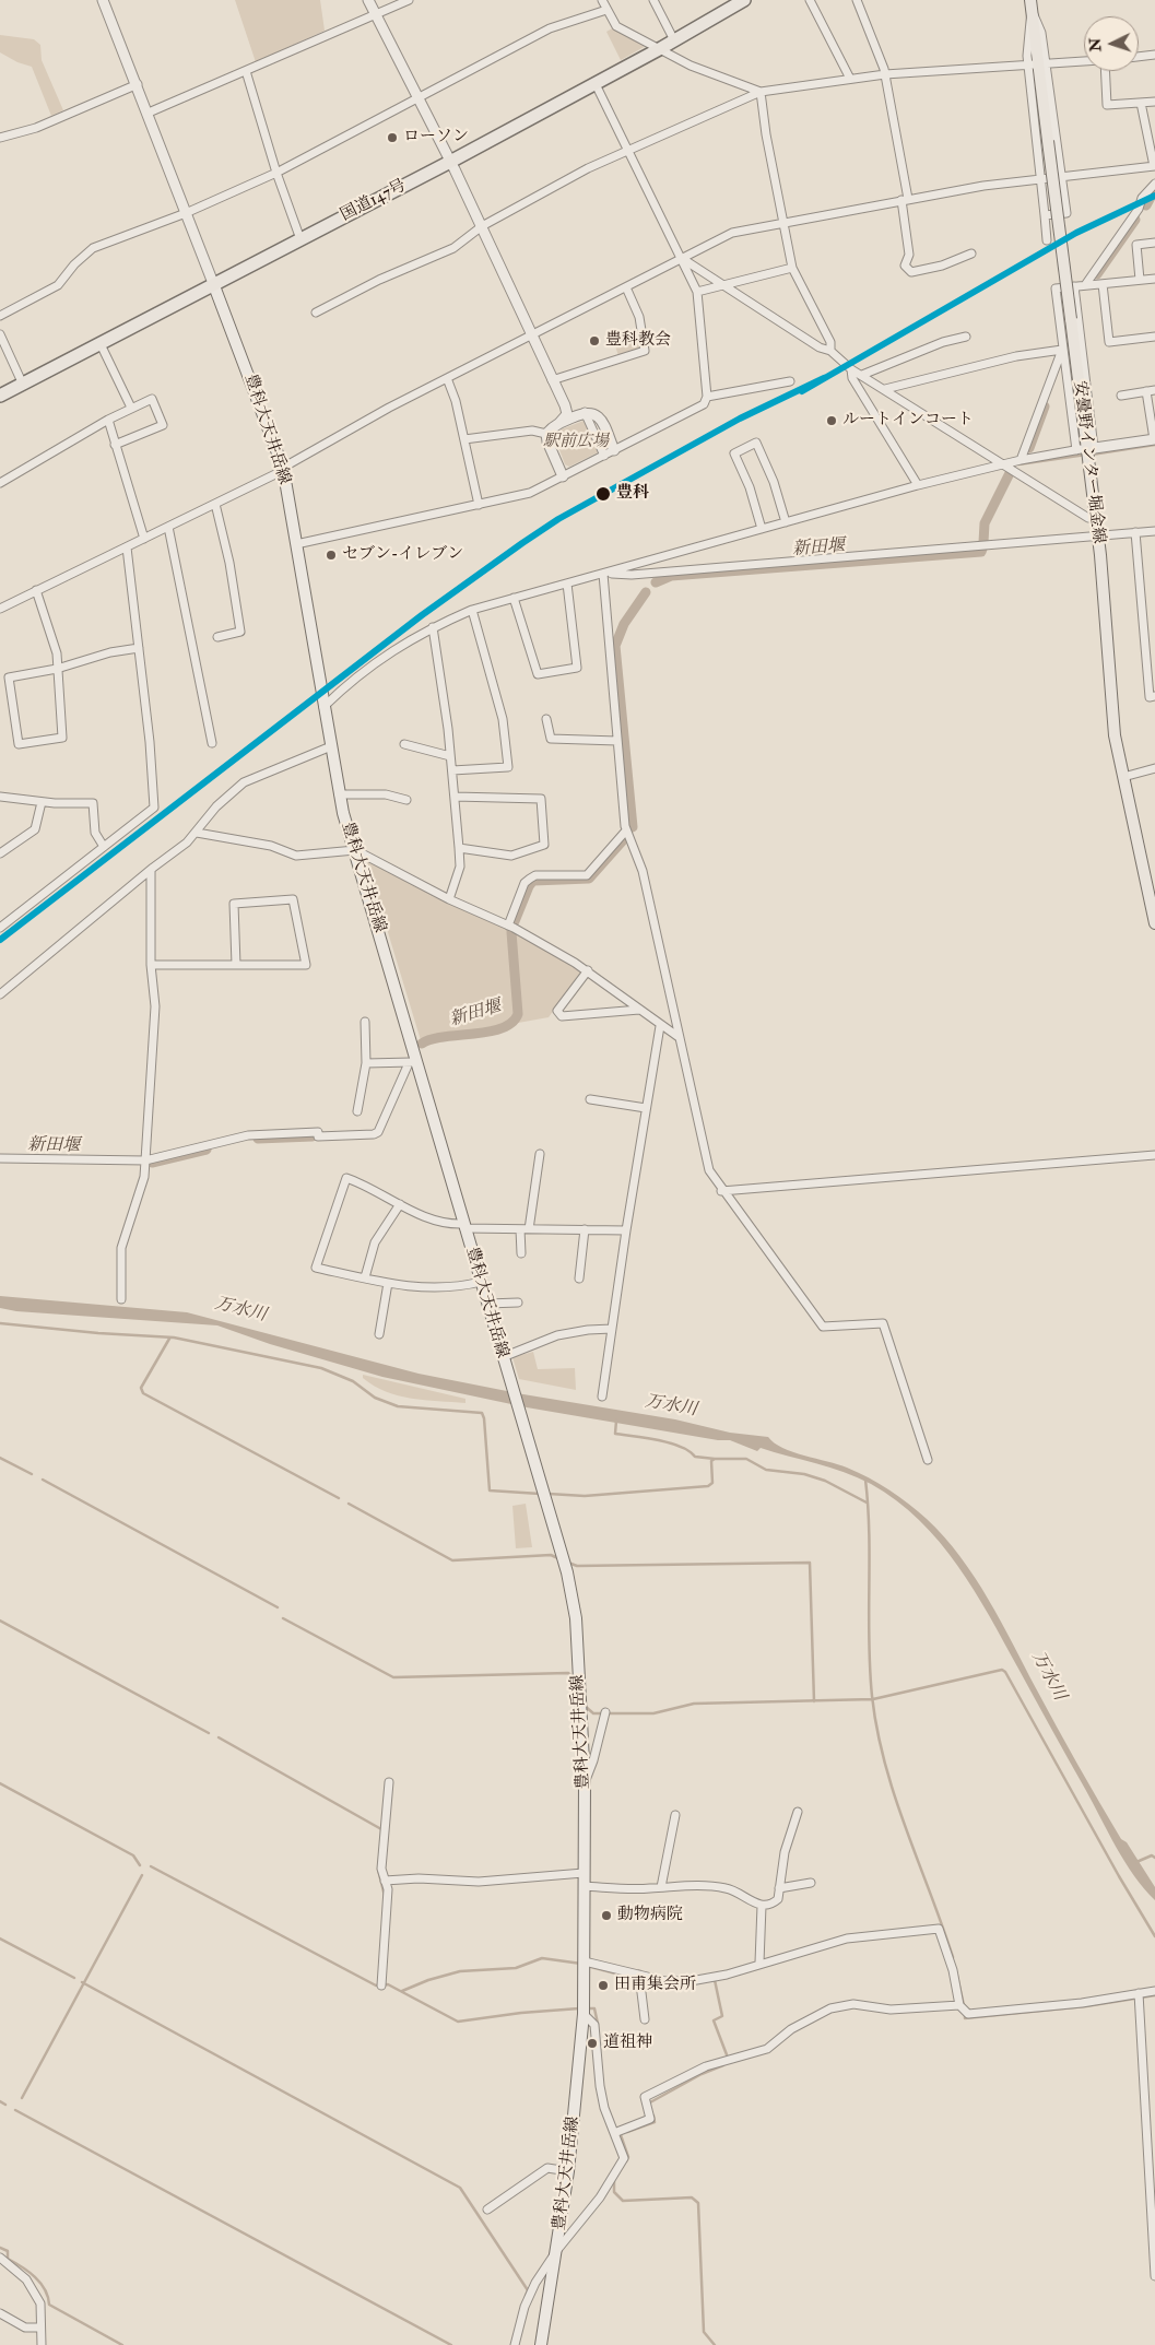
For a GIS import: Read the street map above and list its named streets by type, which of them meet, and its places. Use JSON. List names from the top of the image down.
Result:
{
  "streets": {
    "highway": ["国道147号"],
    "main road": ["豊科大天井岳線", "安曇野インター堀金線"]
  },
  "crossings": [
    ["国道147号", "豊科大天井岳線"]
  ],
  "water": ["新田堰", "万水川"],
  "parks": ["駅前広場"],
  "places": [
    "ローソン",
    "豊科教会",
    "ルートインコート",
    "豊科",
    "セブン-イレブン",
    "動物病院",
    "田甫集会所",
    "道祖神"
  ],
  "north": "left"
}
